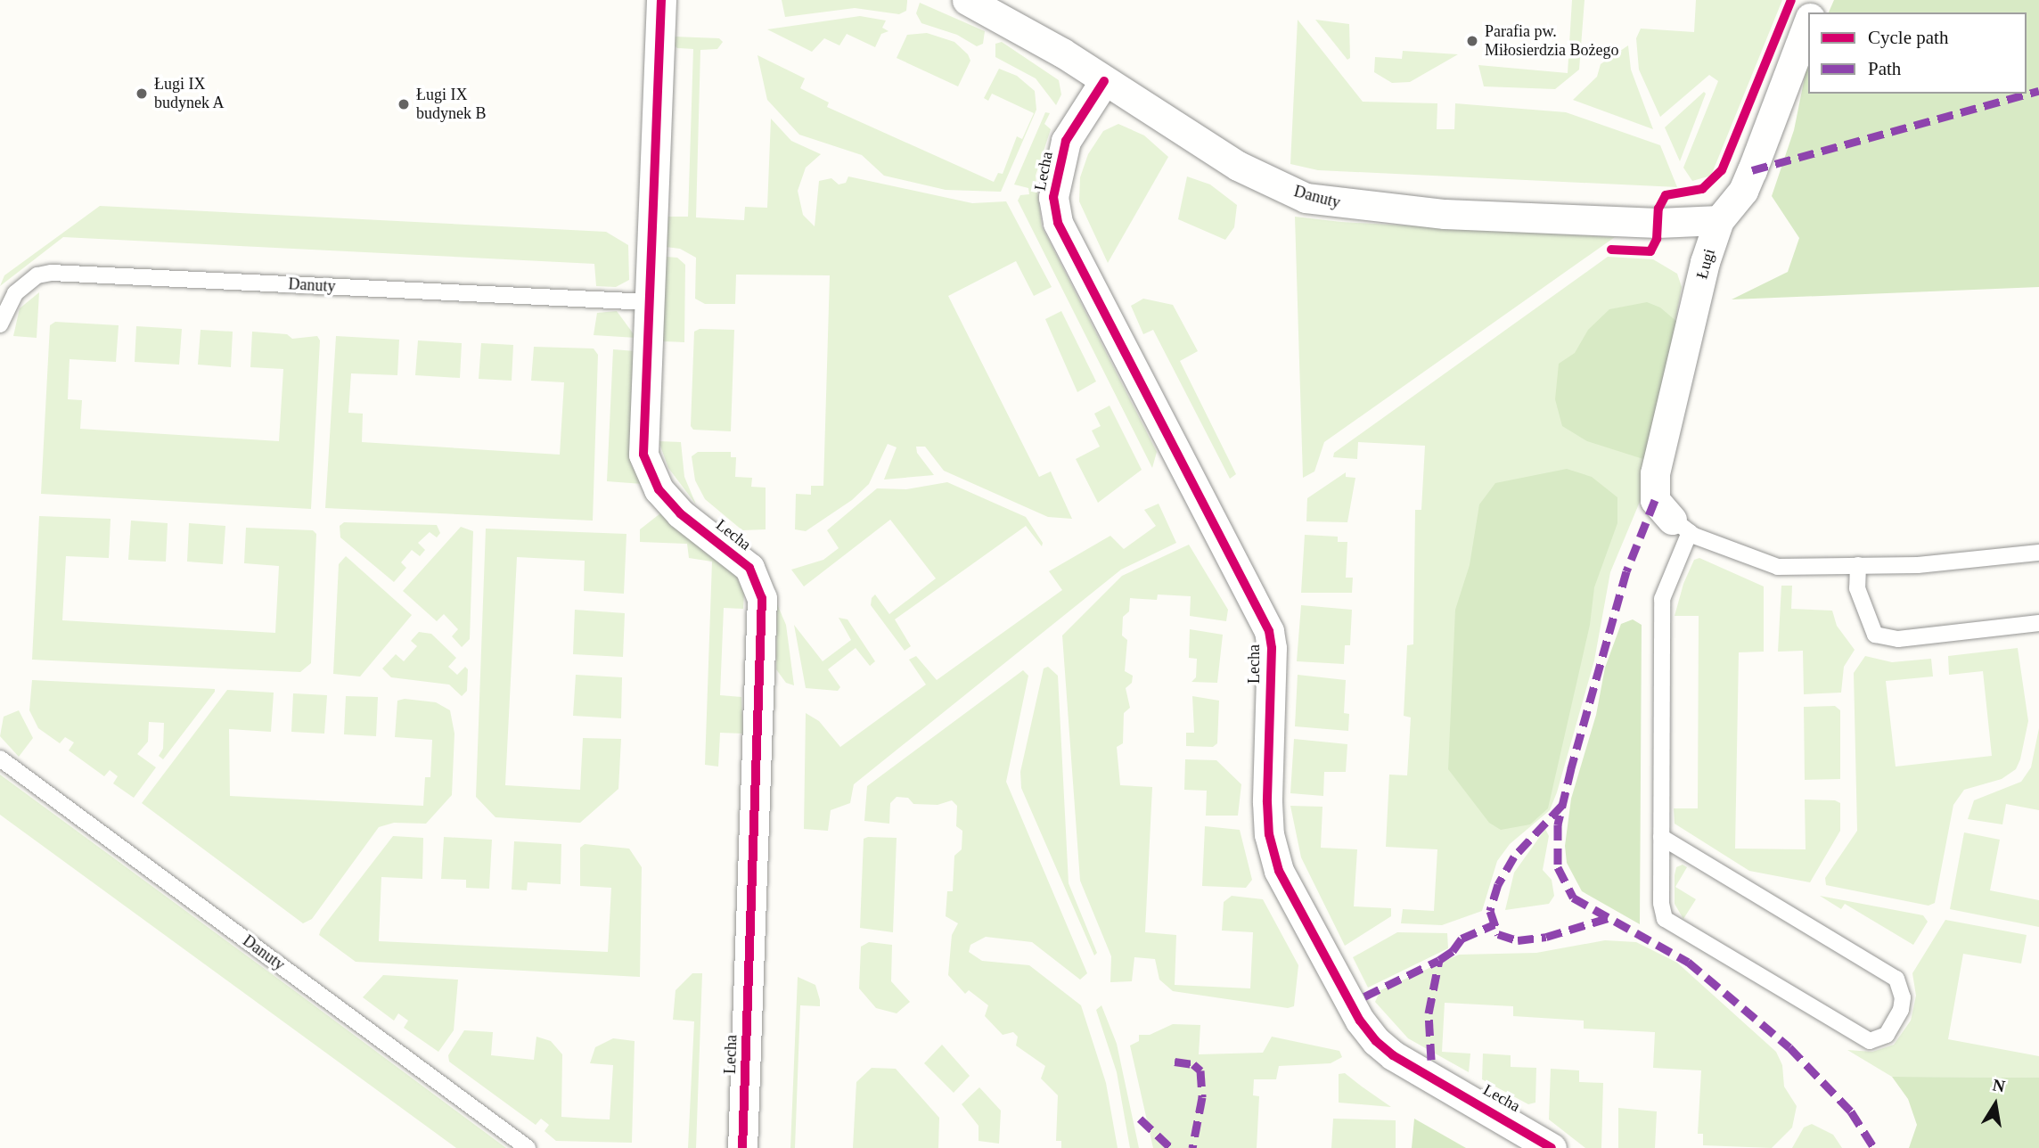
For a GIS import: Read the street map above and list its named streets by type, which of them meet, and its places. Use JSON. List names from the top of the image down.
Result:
{
  "streets": {
    "street": ["Lecha", "Danuty", "Ługi"]
  },
  "crossings": [
    ["Lecha", "Danuty"],
    ["Danuty", "Ługi"]
  ],
  "places": ["Parafia pw. Miłosierdzia Bożego", "Ługi IX budynek A", "Ługi IX budynek B"],
  "legend": ["Cycle path", "Path"],
  "north": "top"
}
